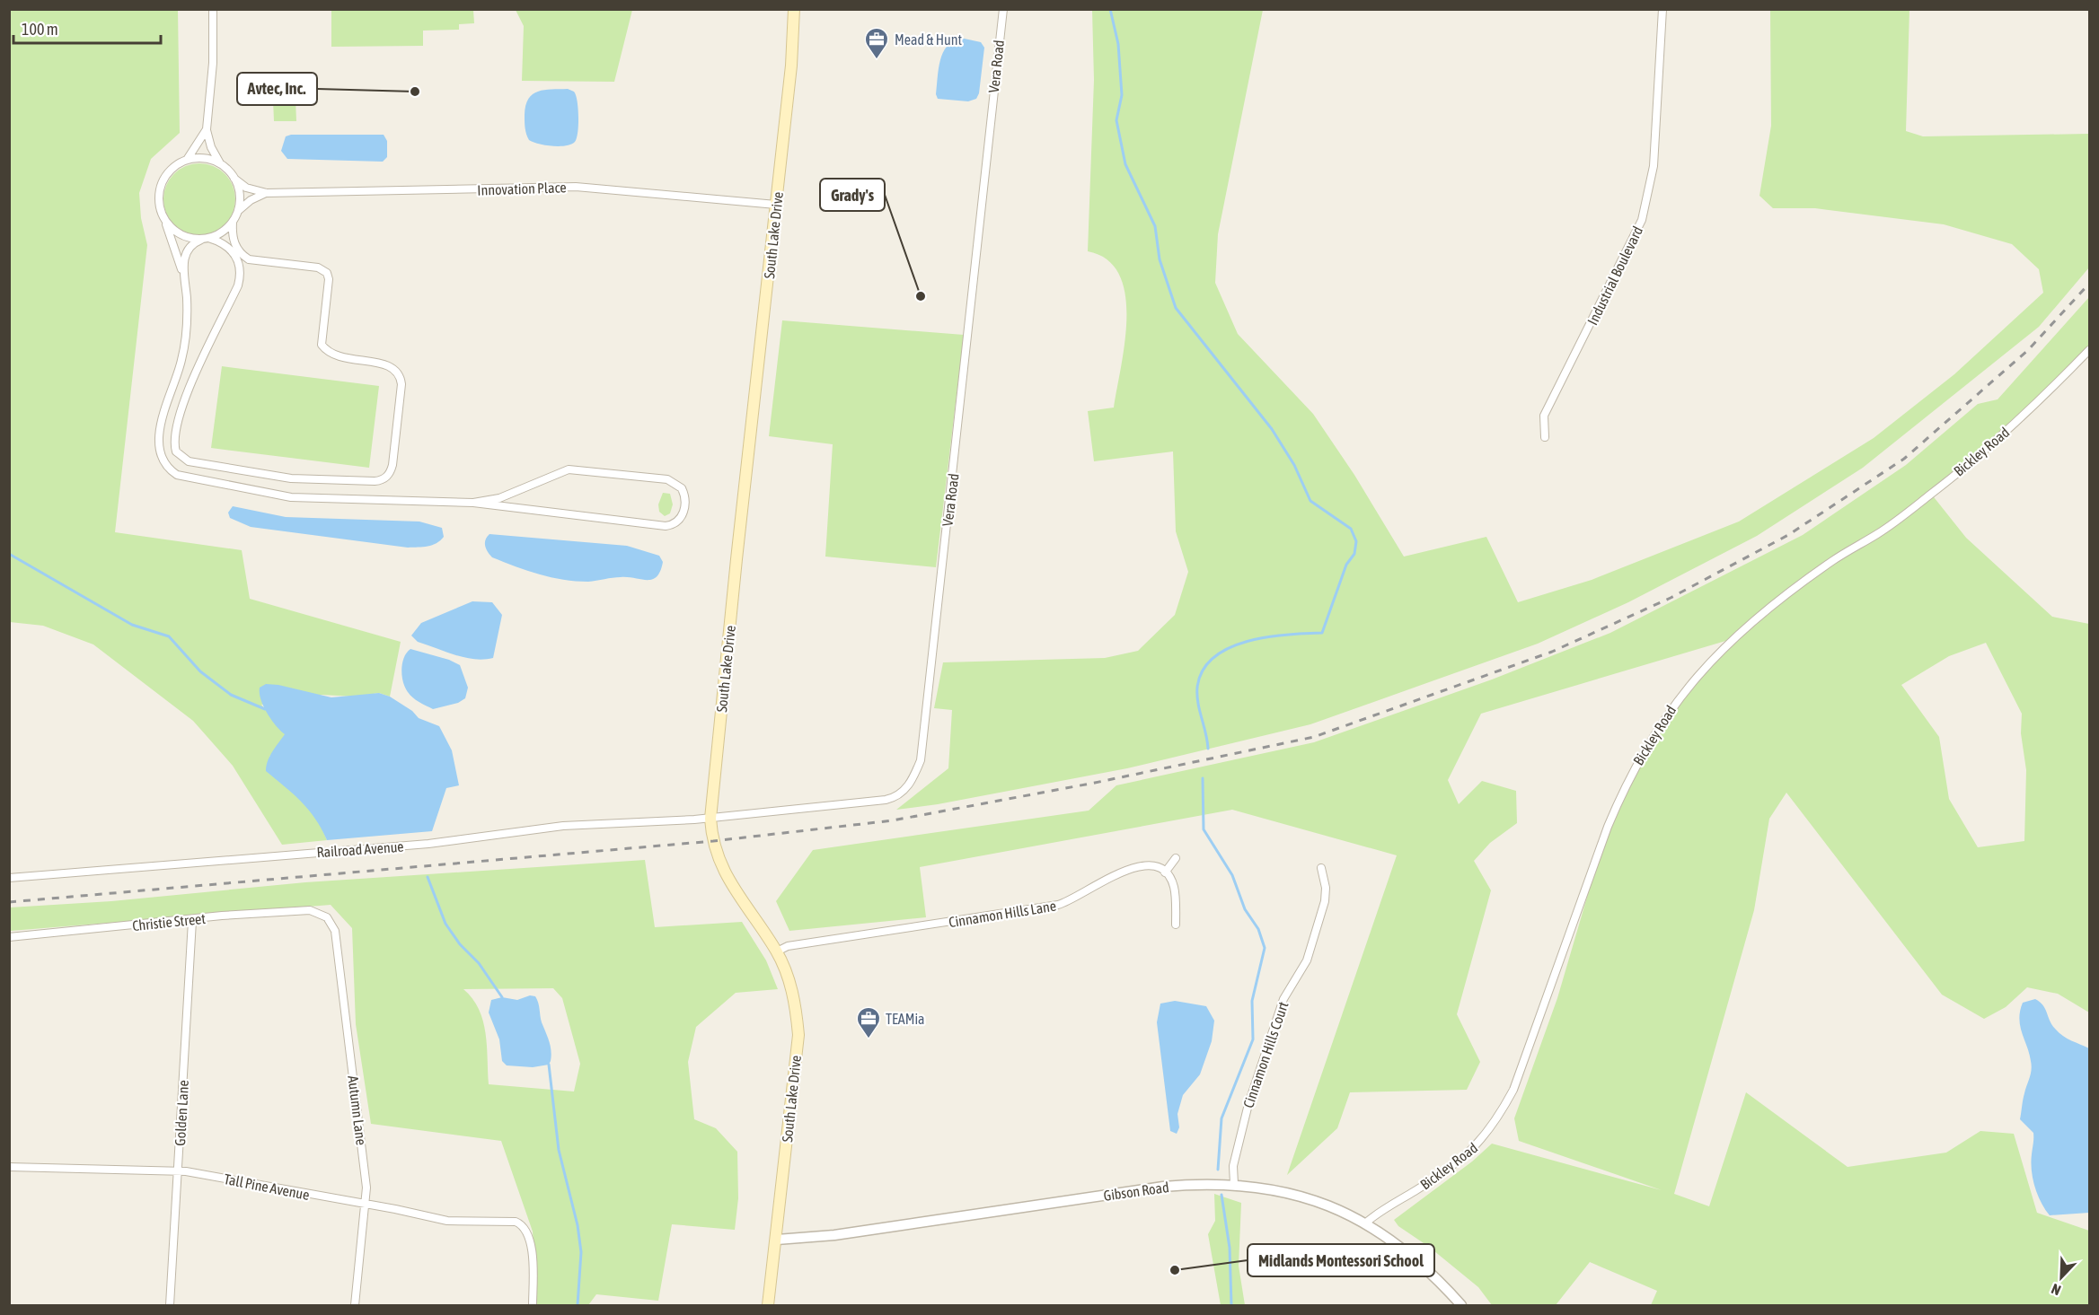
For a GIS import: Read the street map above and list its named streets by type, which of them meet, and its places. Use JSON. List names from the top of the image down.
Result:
{
  "streets": {
    "main road": ["South Lake Drive"],
    "street": [
      "Vera Road",
      "Innovation Place",
      "Industrial Boulevard",
      "Bickley Road",
      "Railroad Avenue",
      "Cinnamon Hills Lane",
      "Christie Street",
      "Cinnamon Hills Court",
      "Autumn Lane",
      "Golden Lane",
      "Tall Pine Avenue",
      "Gibson Road"
    ]
  },
  "crossings": [
    ["Vera Road", "South Lake Drive"],
    ["Vera Road", "Railroad Avenue"],
    ["Innovation Place", "South Lake Drive"],
    ["South Lake Drive", "Railroad Avenue"],
    ["South Lake Drive", "Cinnamon Hills Lane"],
    ["South Lake Drive", "Gibson Road"],
    ["Bickley Road", "Gibson Road"],
    ["Christie Street", "Autumn Lane"],
    ["Christie Street", "Golden Lane"],
    ["Cinnamon Hills Court", "Gibson Road"],
    ["Autumn Lane", "Tall Pine Avenue"],
    ["Golden Lane", "Tall Pine Avenue"]
  ],
  "places": {
    "office": ["Mead & Hunt", "TEAMia"],
    "other": ["Avtec, Inc.", "Grady's", "Midlands Montessori School"]
  },
  "scale_bar": "100 m",
  "north": "bottom left"
}
